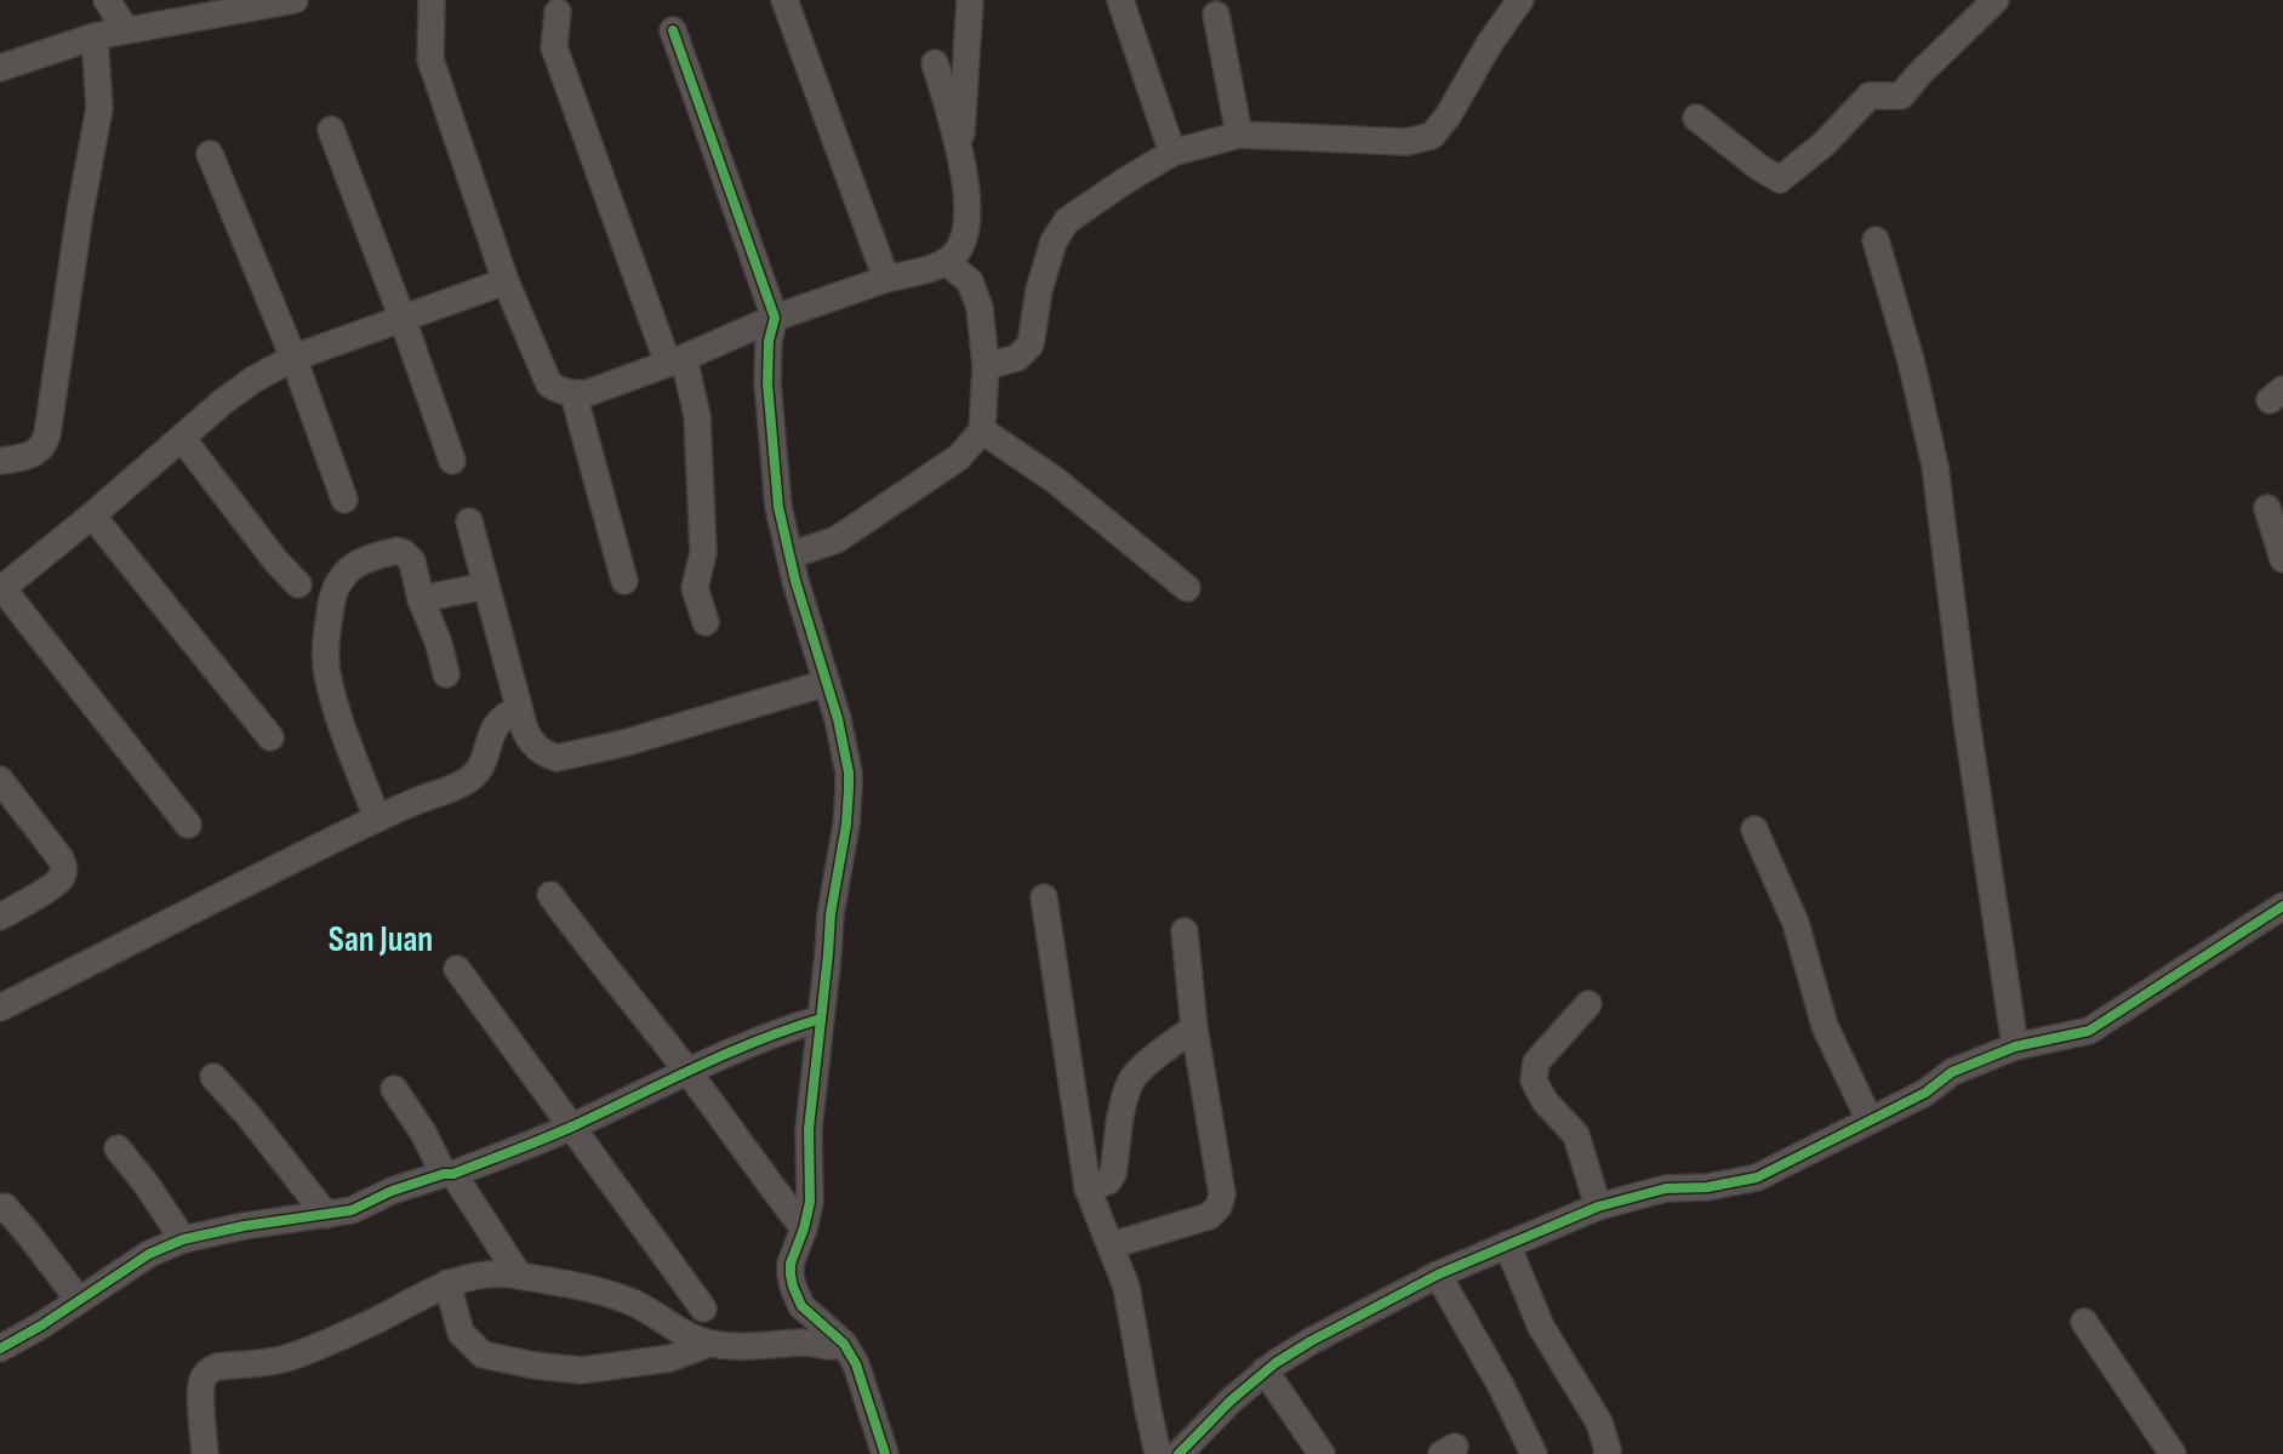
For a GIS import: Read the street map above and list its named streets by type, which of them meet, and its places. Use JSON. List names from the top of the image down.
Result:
{
  "districts": ["San Juan"]
}
